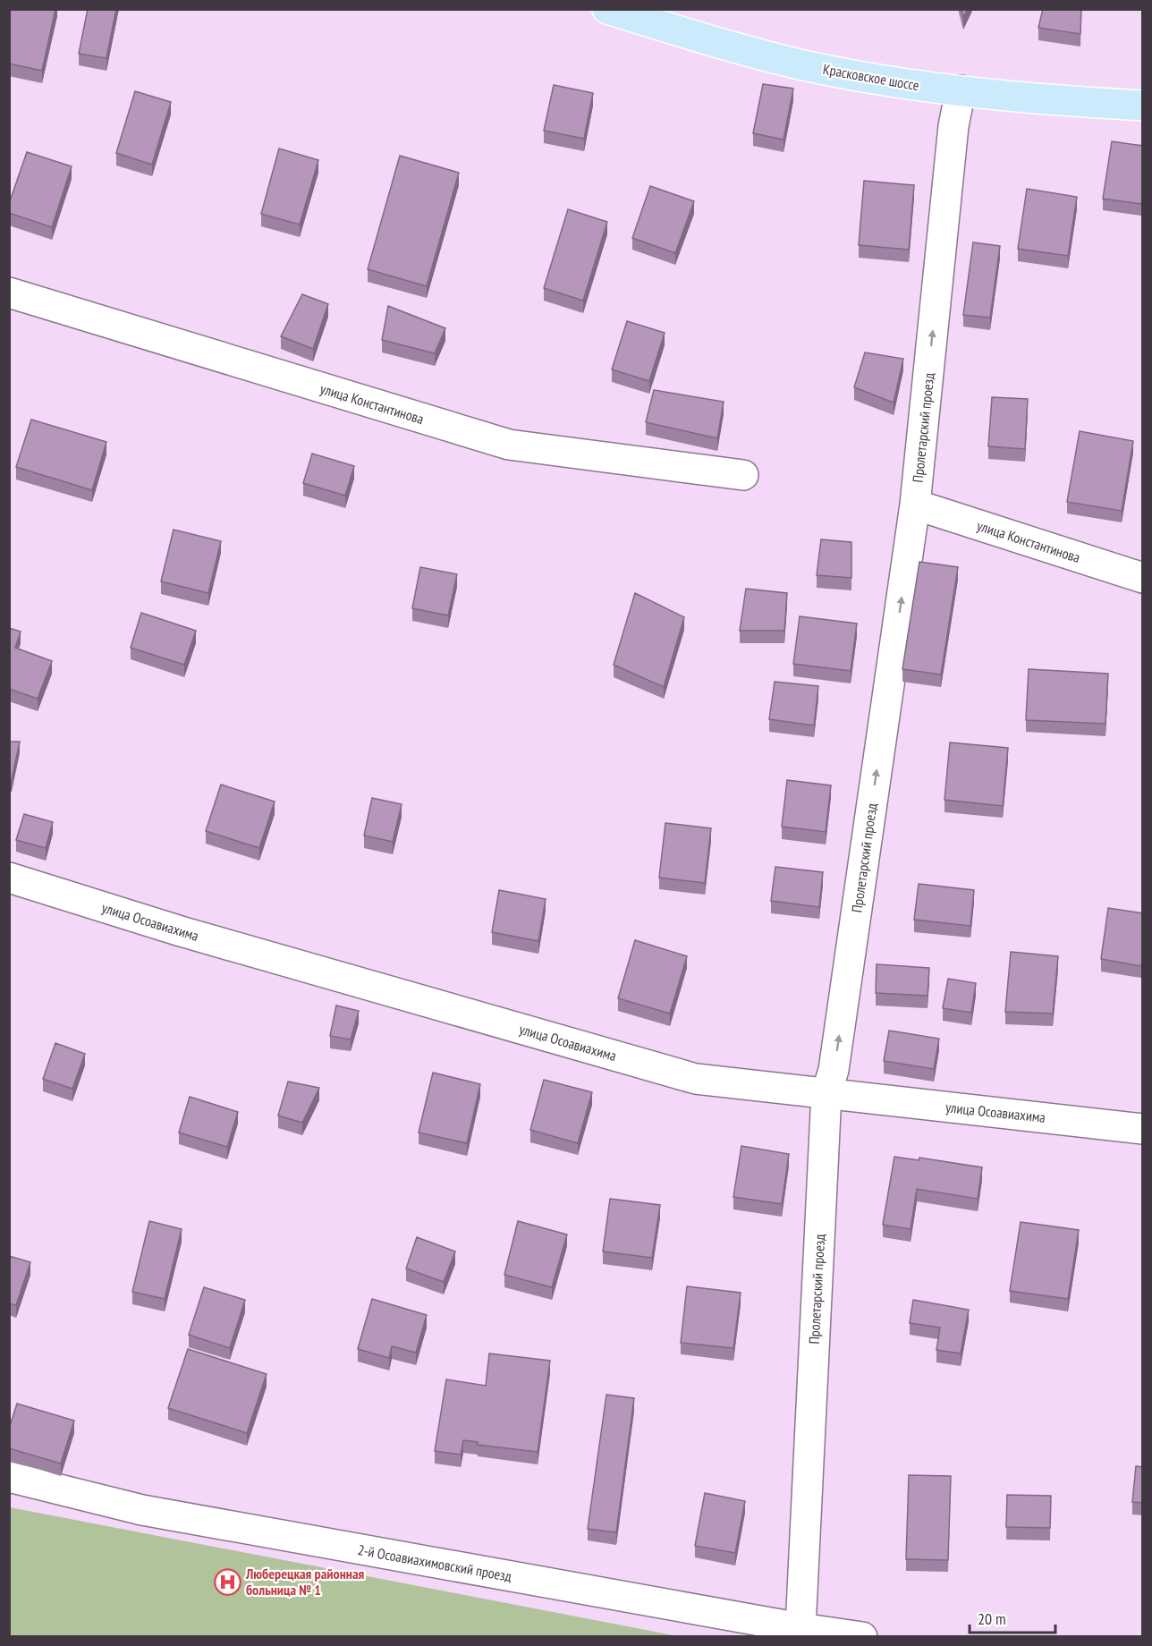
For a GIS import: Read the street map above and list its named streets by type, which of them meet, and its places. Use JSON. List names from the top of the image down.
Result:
{
  "streets": {
    "main road": ["Красковское шоссе"],
    "street": [
      "улица Константинова",
      "Пролетарский проезд",
      "улица Осоавиахима",
      "2-й Осоавиахимовский проезд"
    ]
  },
  "crossings": [
    ["Красковское шоссе", "Пролетарский проезд"],
    ["улица Константинова", "Пролетарский проезд"],
    ["Пролетарский проезд", "улица Осоавиахима"],
    ["Пролетарский проезд", "2-й Осоавиахимовский проезд"]
  ],
  "one_way": ["Пролетарский проезд"],
  "places": {
    "hospital": ["Люберецкая районная больница № 1"]
  },
  "scale_bar": "20 m"
}
